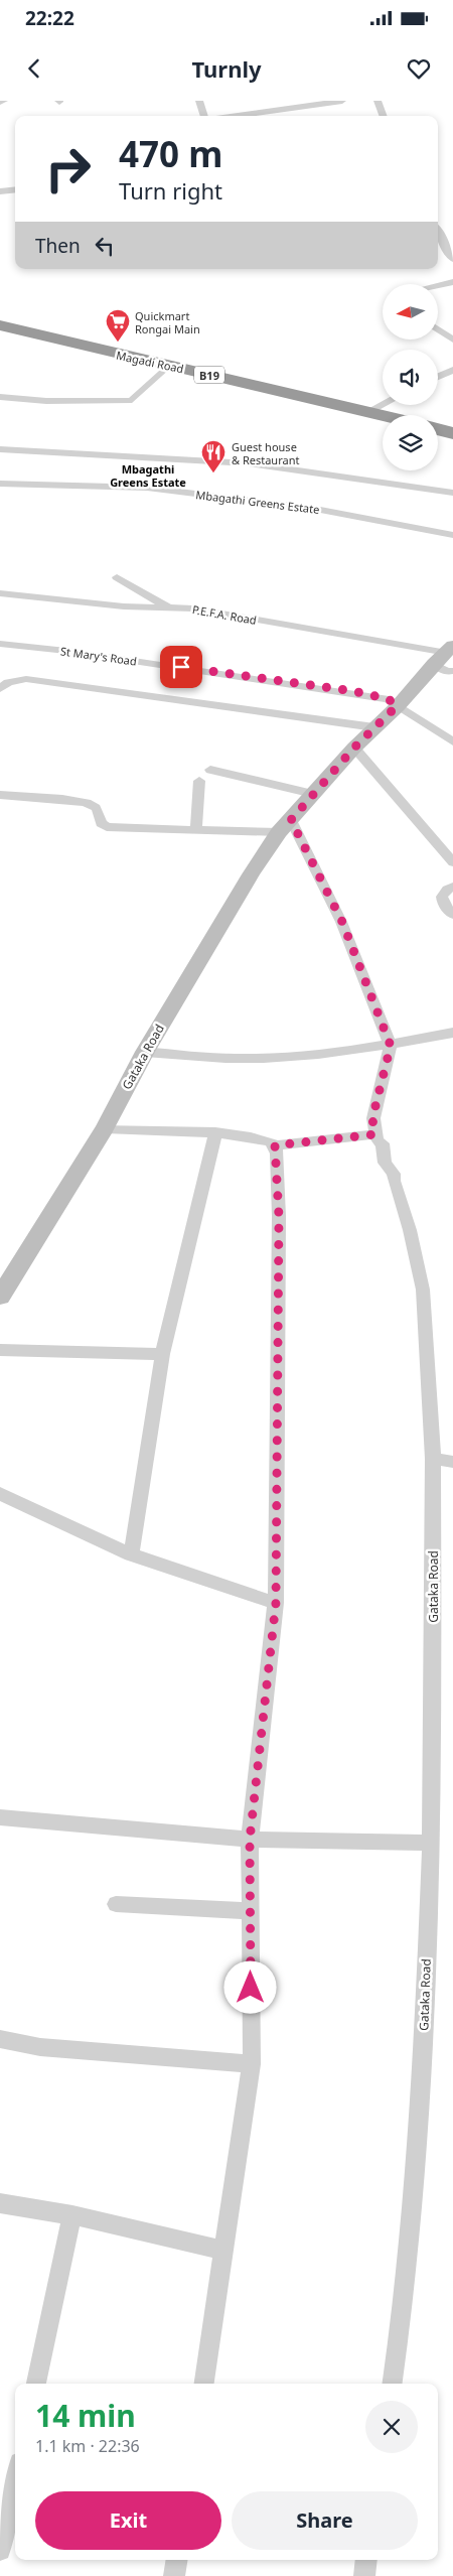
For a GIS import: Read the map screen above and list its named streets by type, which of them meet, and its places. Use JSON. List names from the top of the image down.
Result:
{
  "streets": {
    "highway": ["Magadi Road", "B19"],
    "street": [
      "Mbagathi Greens Estate",
      "P.E.F.A. Road",
      "St Mary's Road",
      "Gataka Road"
    ]
  },
  "crossings": [
    ["P.E.F.A. Road", "Gataka Road"],
    ["St Mary's Road", "Gataka Road"]
  ],
  "districts": ["Mbagathi Greens Estate"],
  "places": {
    "supermarket": ["Quickmart Rongai Main"],
    "restaurant": ["Guest house & Restaurant"]
  },
  "north": "left",
  "page": {
    "status": "22:22",
    "header": "Turnly",
    "turn": ["470 m", "Turn right"],
    "then": "Then",
    "heading": ["14 min", "1.1 km · 22:36"],
    "buttons": ["Exit", "Share"]
  }
}
